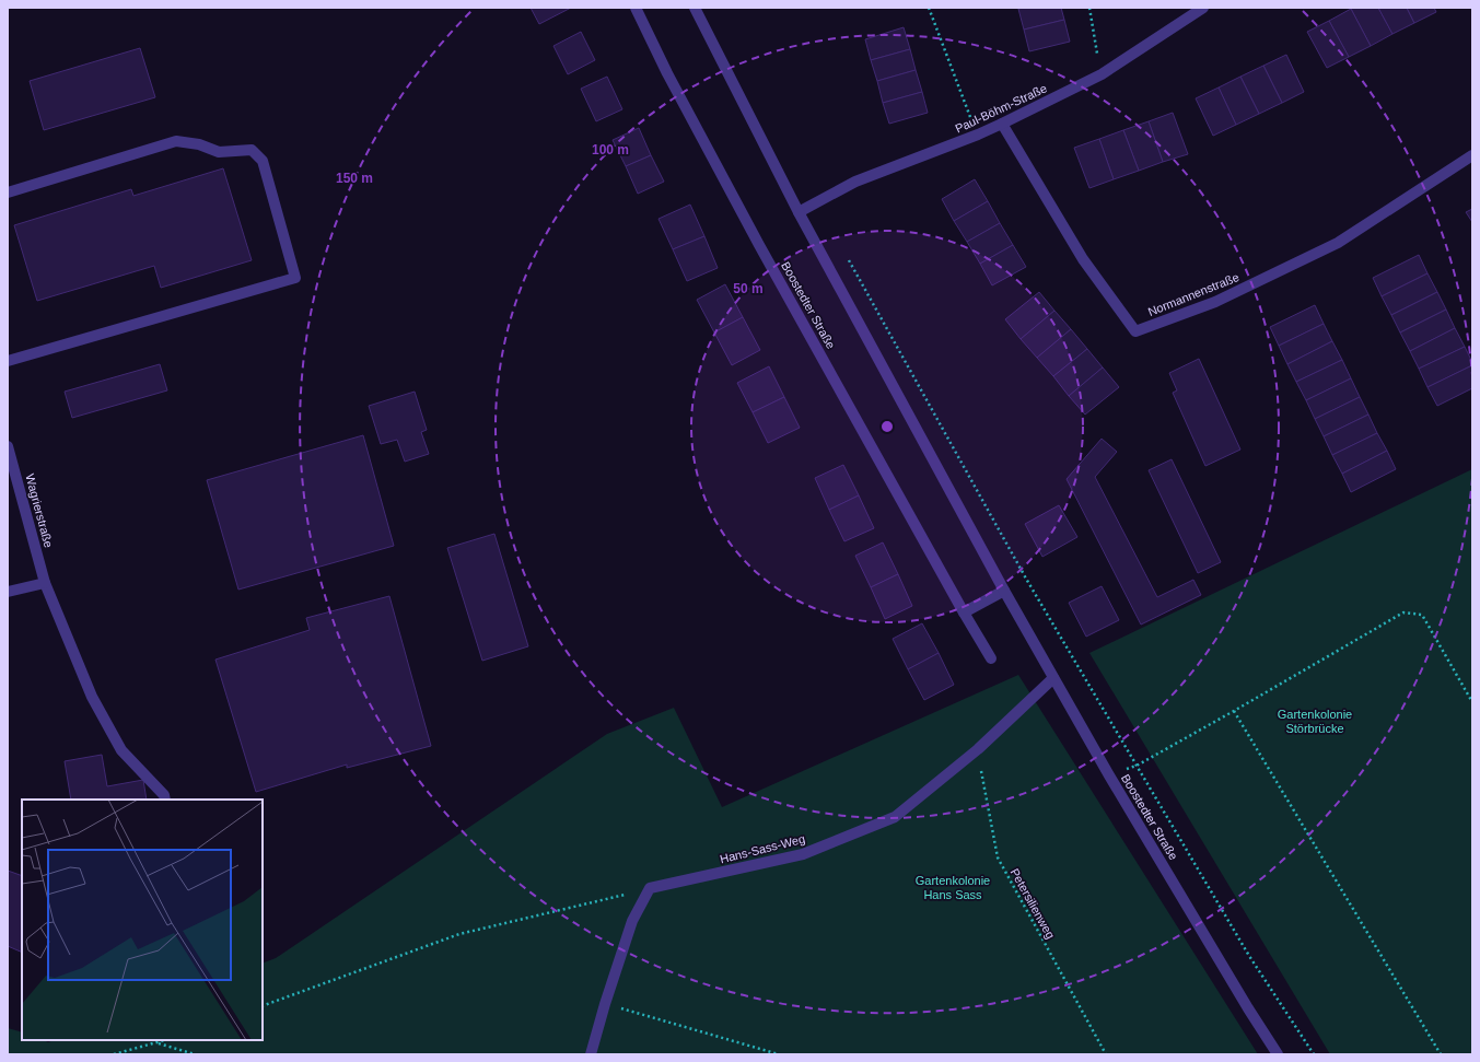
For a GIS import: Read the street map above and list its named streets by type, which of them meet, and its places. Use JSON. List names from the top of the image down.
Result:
{
  "streets": {
    "street": [
      "Paul-Böhm-Straße",
      "Normannenstraße",
      "Boostedter Straße",
      "Wagrierstraße",
      "Hans-Sass-Weg"
    ],
    "path": ["Petersilienweg"]
  },
  "crossings": [
    ["Paul-Böhm-Straße", "Normannenstraße"],
    ["Paul-Böhm-Straße", "Boostedter Straße"],
    ["Boostedter Straße", "Hans-Sass-Weg"],
    ["Hans-Sass-Weg", "Petersilienweg"]
  ],
  "parks": ["Gartenkolonie Störbrücke", "Gartenkolonie Hans Sass"],
  "rings": ["100 m", "150 m", "50 m"]
}
